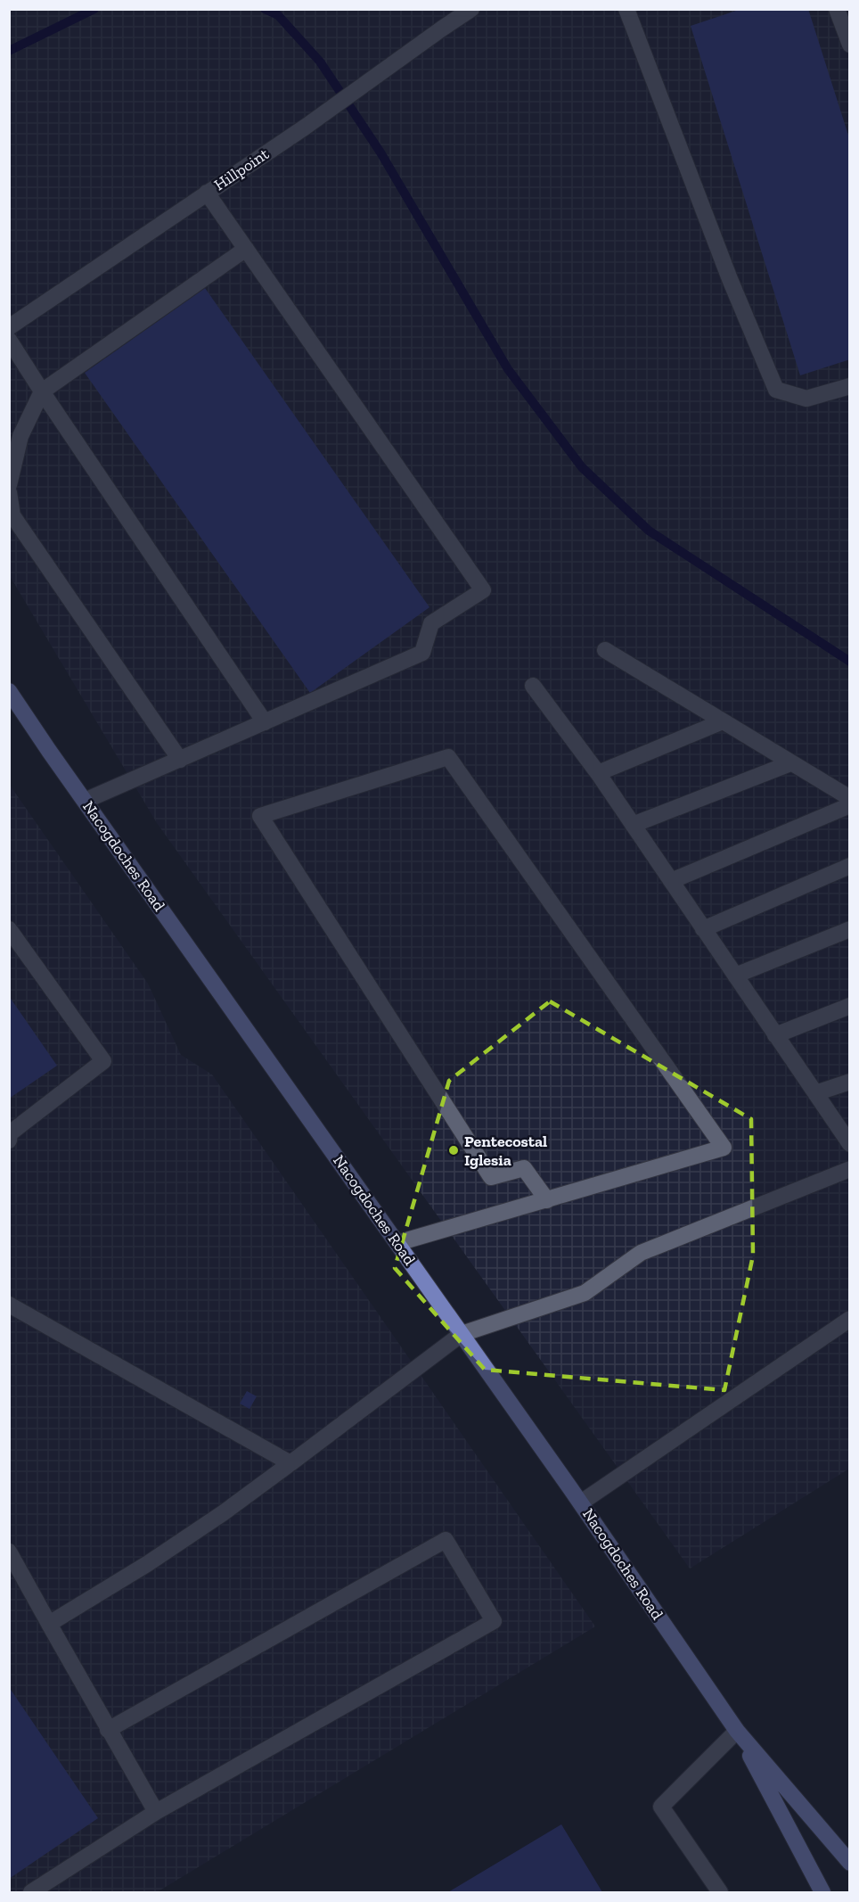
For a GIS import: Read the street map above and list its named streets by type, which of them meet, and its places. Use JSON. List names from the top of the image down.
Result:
{
  "streets": {
    "main road": ["Nacogdoches Road"],
    "street": ["Hillpoint"]
  },
  "places": ["Pentecostal Iglesia"]
}
